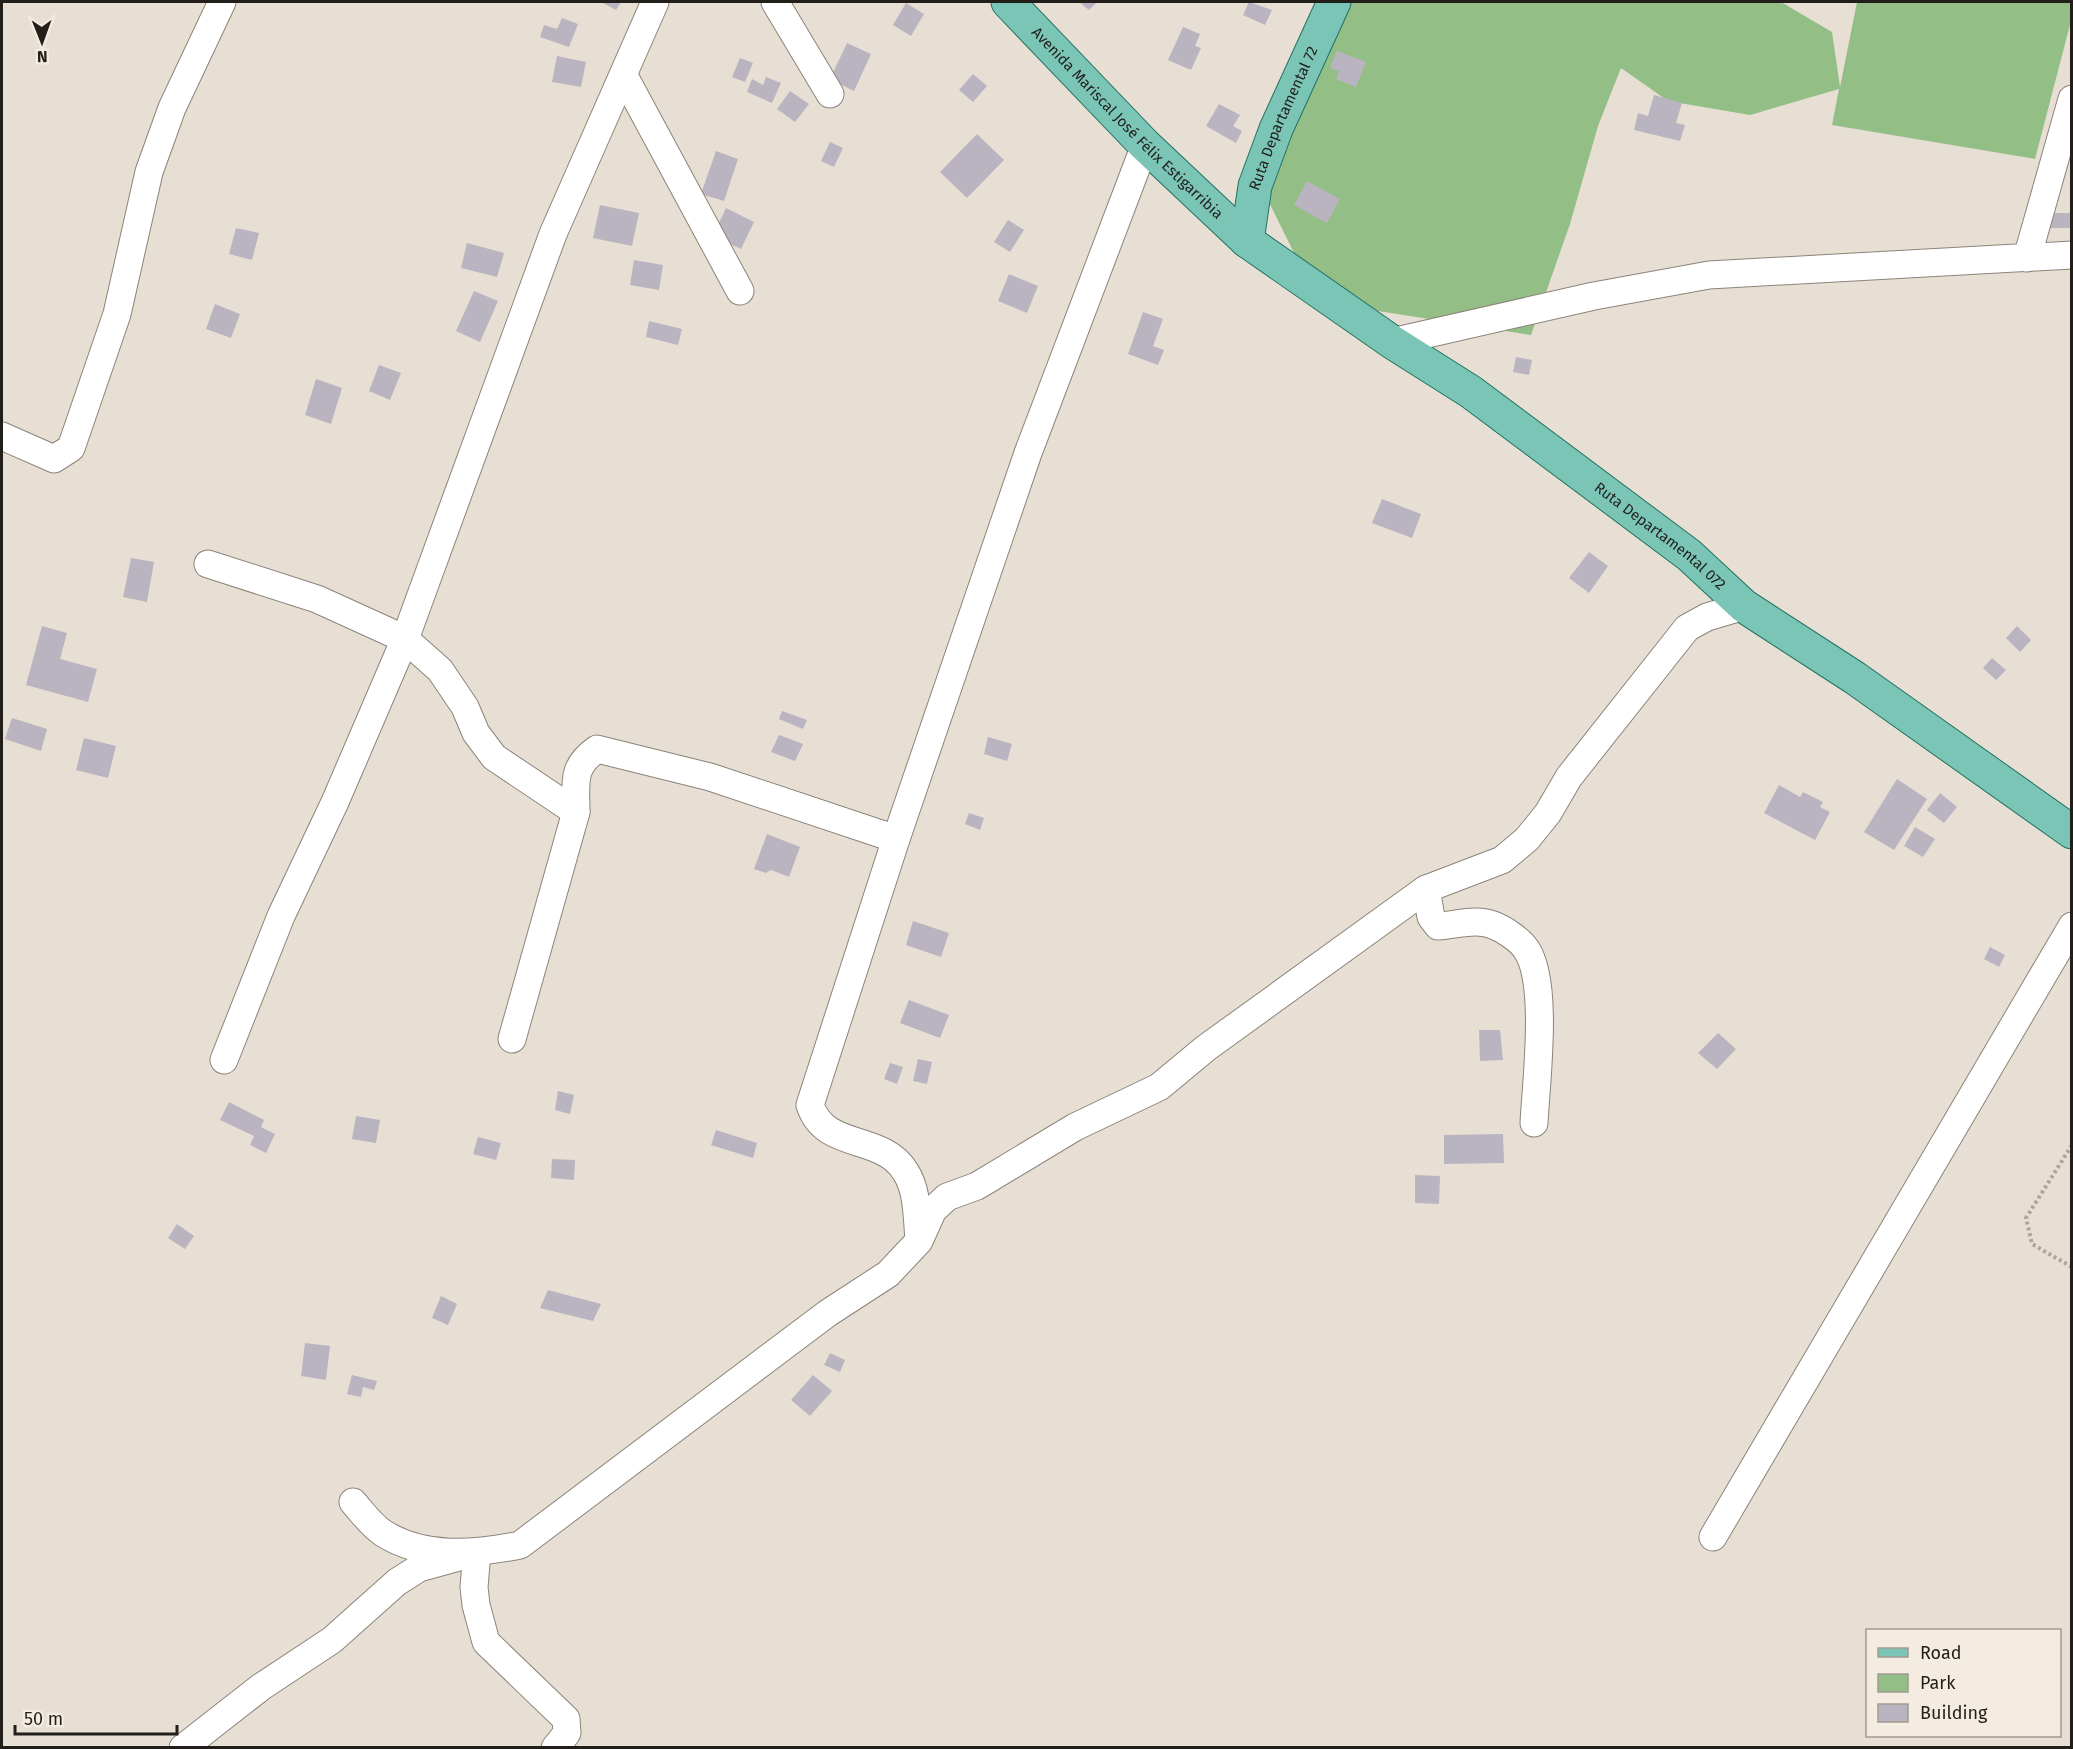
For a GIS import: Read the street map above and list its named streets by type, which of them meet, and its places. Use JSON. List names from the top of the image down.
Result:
{
  "streets": {
    "main road": ["Ruta Departamental 72", "Avenida Mariscal José Félix Estigarribia", "Ruta Departamental 072"]
  },
  "crossings": [
    ["Ruta Departamental 72", "Avenida Mariscal José Félix Estigarribia"],
    ["Ruta Departamental 72", "Ruta Departamental 072"],
    ["Avenida Mariscal José Félix Estigarribia", "Ruta Departamental 072"]
  ],
  "legend": ["Road", "Park", "Building"],
  "scale_bar": "50 m",
  "north": "bottom"
}
